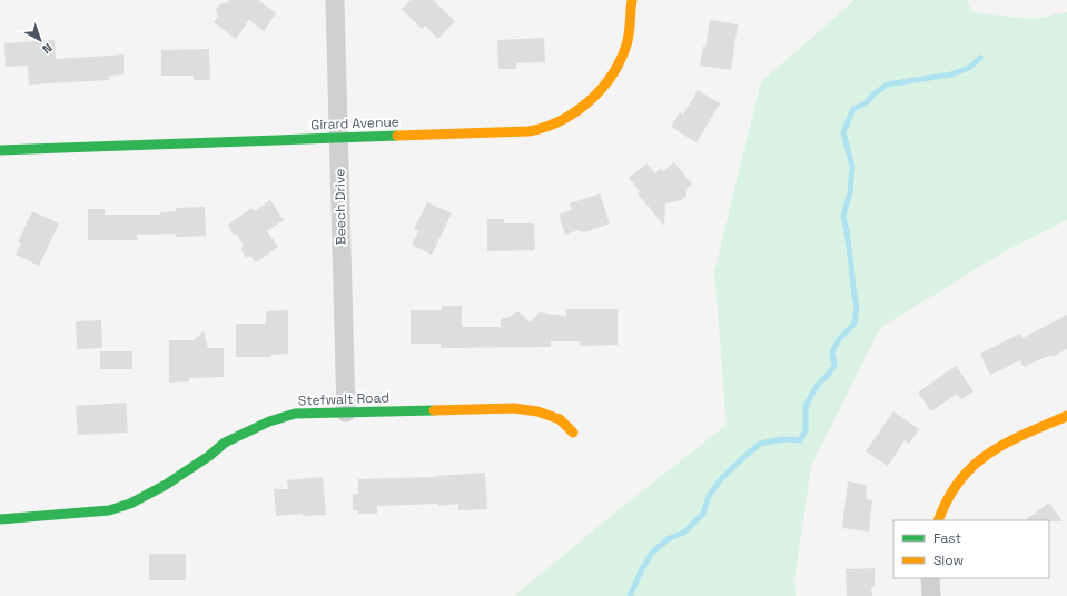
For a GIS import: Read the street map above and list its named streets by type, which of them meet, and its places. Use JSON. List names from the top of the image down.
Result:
{
  "streets": {
    "street": ["Girard Avenue", "Beech Drive", "Stefwalt Road"]
  },
  "crossings": [
    ["Girard Avenue", "Beech Drive"],
    ["Beech Drive", "Stefwalt Road"]
  ],
  "legend": ["Fast", "Slow"],
  "north": "bottom right"
}
